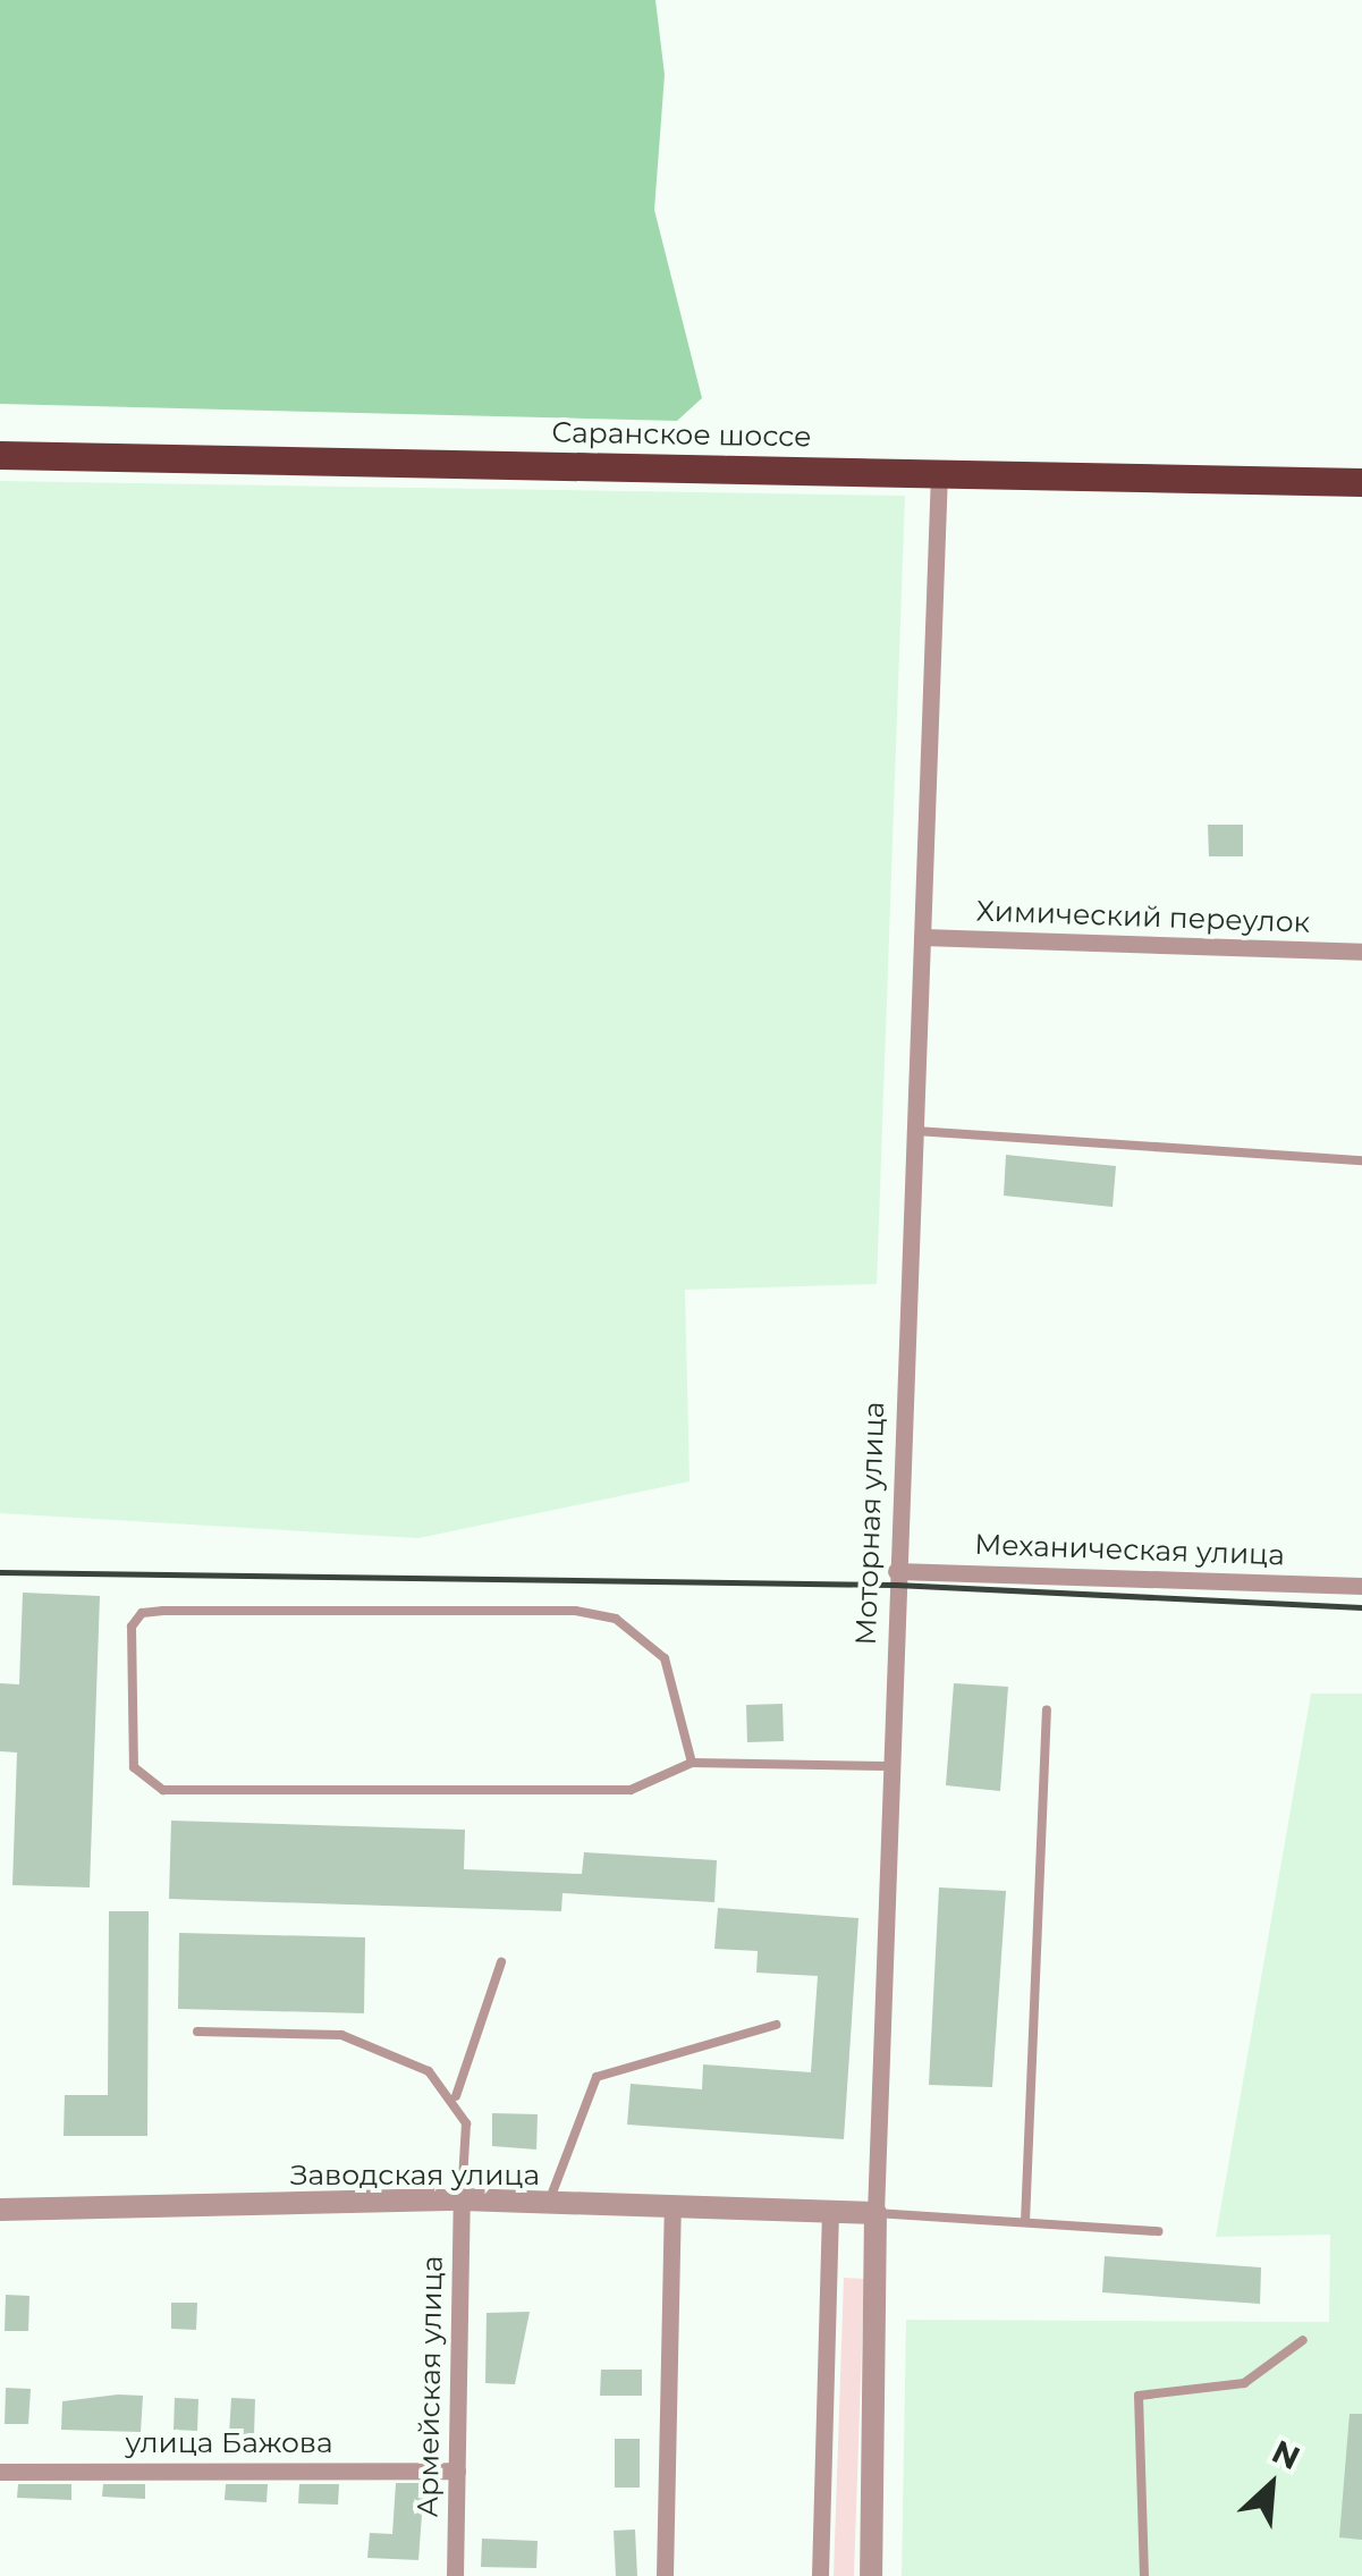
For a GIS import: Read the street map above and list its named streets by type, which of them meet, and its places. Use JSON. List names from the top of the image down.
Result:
{
  "streets": {
    "highway": ["Саранское шоссе"],
    "street": [
      "Химический переулок",
      "Моторная улица",
      "Механическая улица",
      "Заводская улица",
      "Армейская улица",
      "улица Бажова"
    ]
  },
  "crossings": [
    ["Саранское шоссе", "Моторная улица"],
    ["Химический переулок", "Моторная улица"],
    ["Моторная улица", "Механическая улица"],
    ["Моторная улица", "Заводская улица"],
    ["Заводская улица", "Армейская улица"],
    ["Армейская улица", "улица Бажова"]
  ],
  "north": "top right"
}
